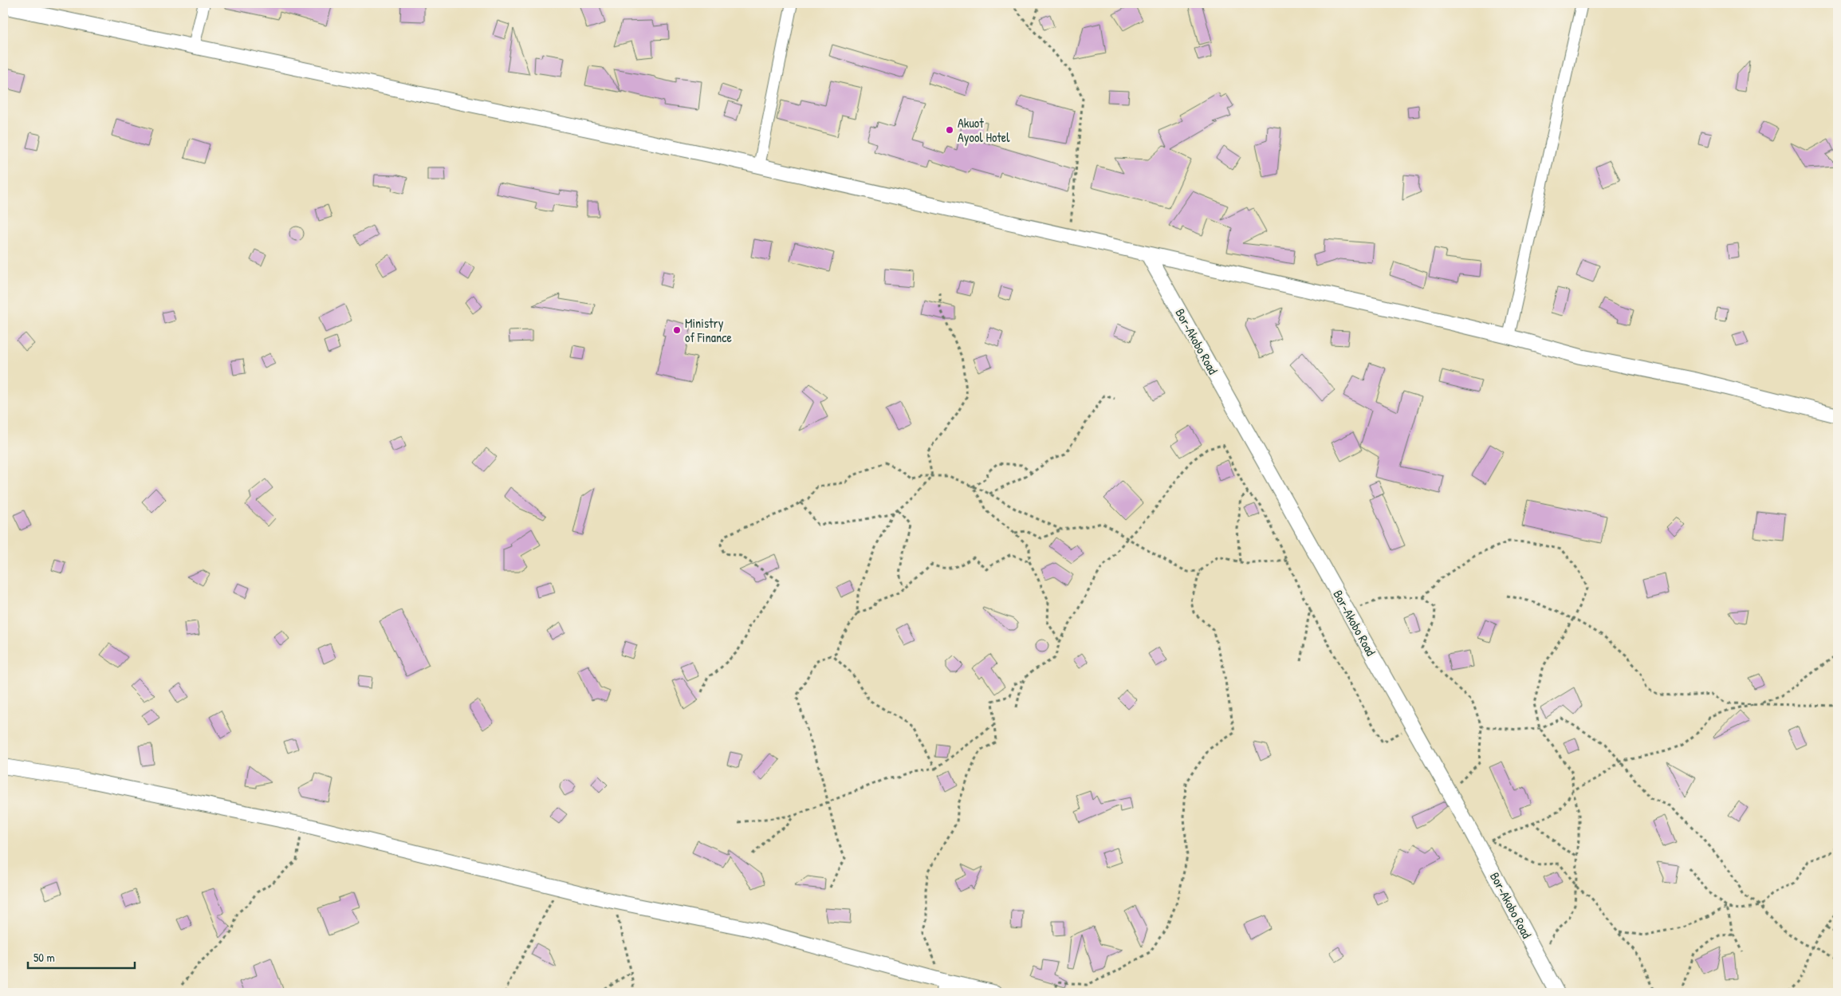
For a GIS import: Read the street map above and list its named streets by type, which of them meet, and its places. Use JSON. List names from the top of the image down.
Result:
{
  "streets": {
    "street": ["Bor-Akobo Road"]
  },
  "places": ["Akuot Ayool Hotel", "Ministry of Finance"],
  "scale_bar": "50 m"
}
